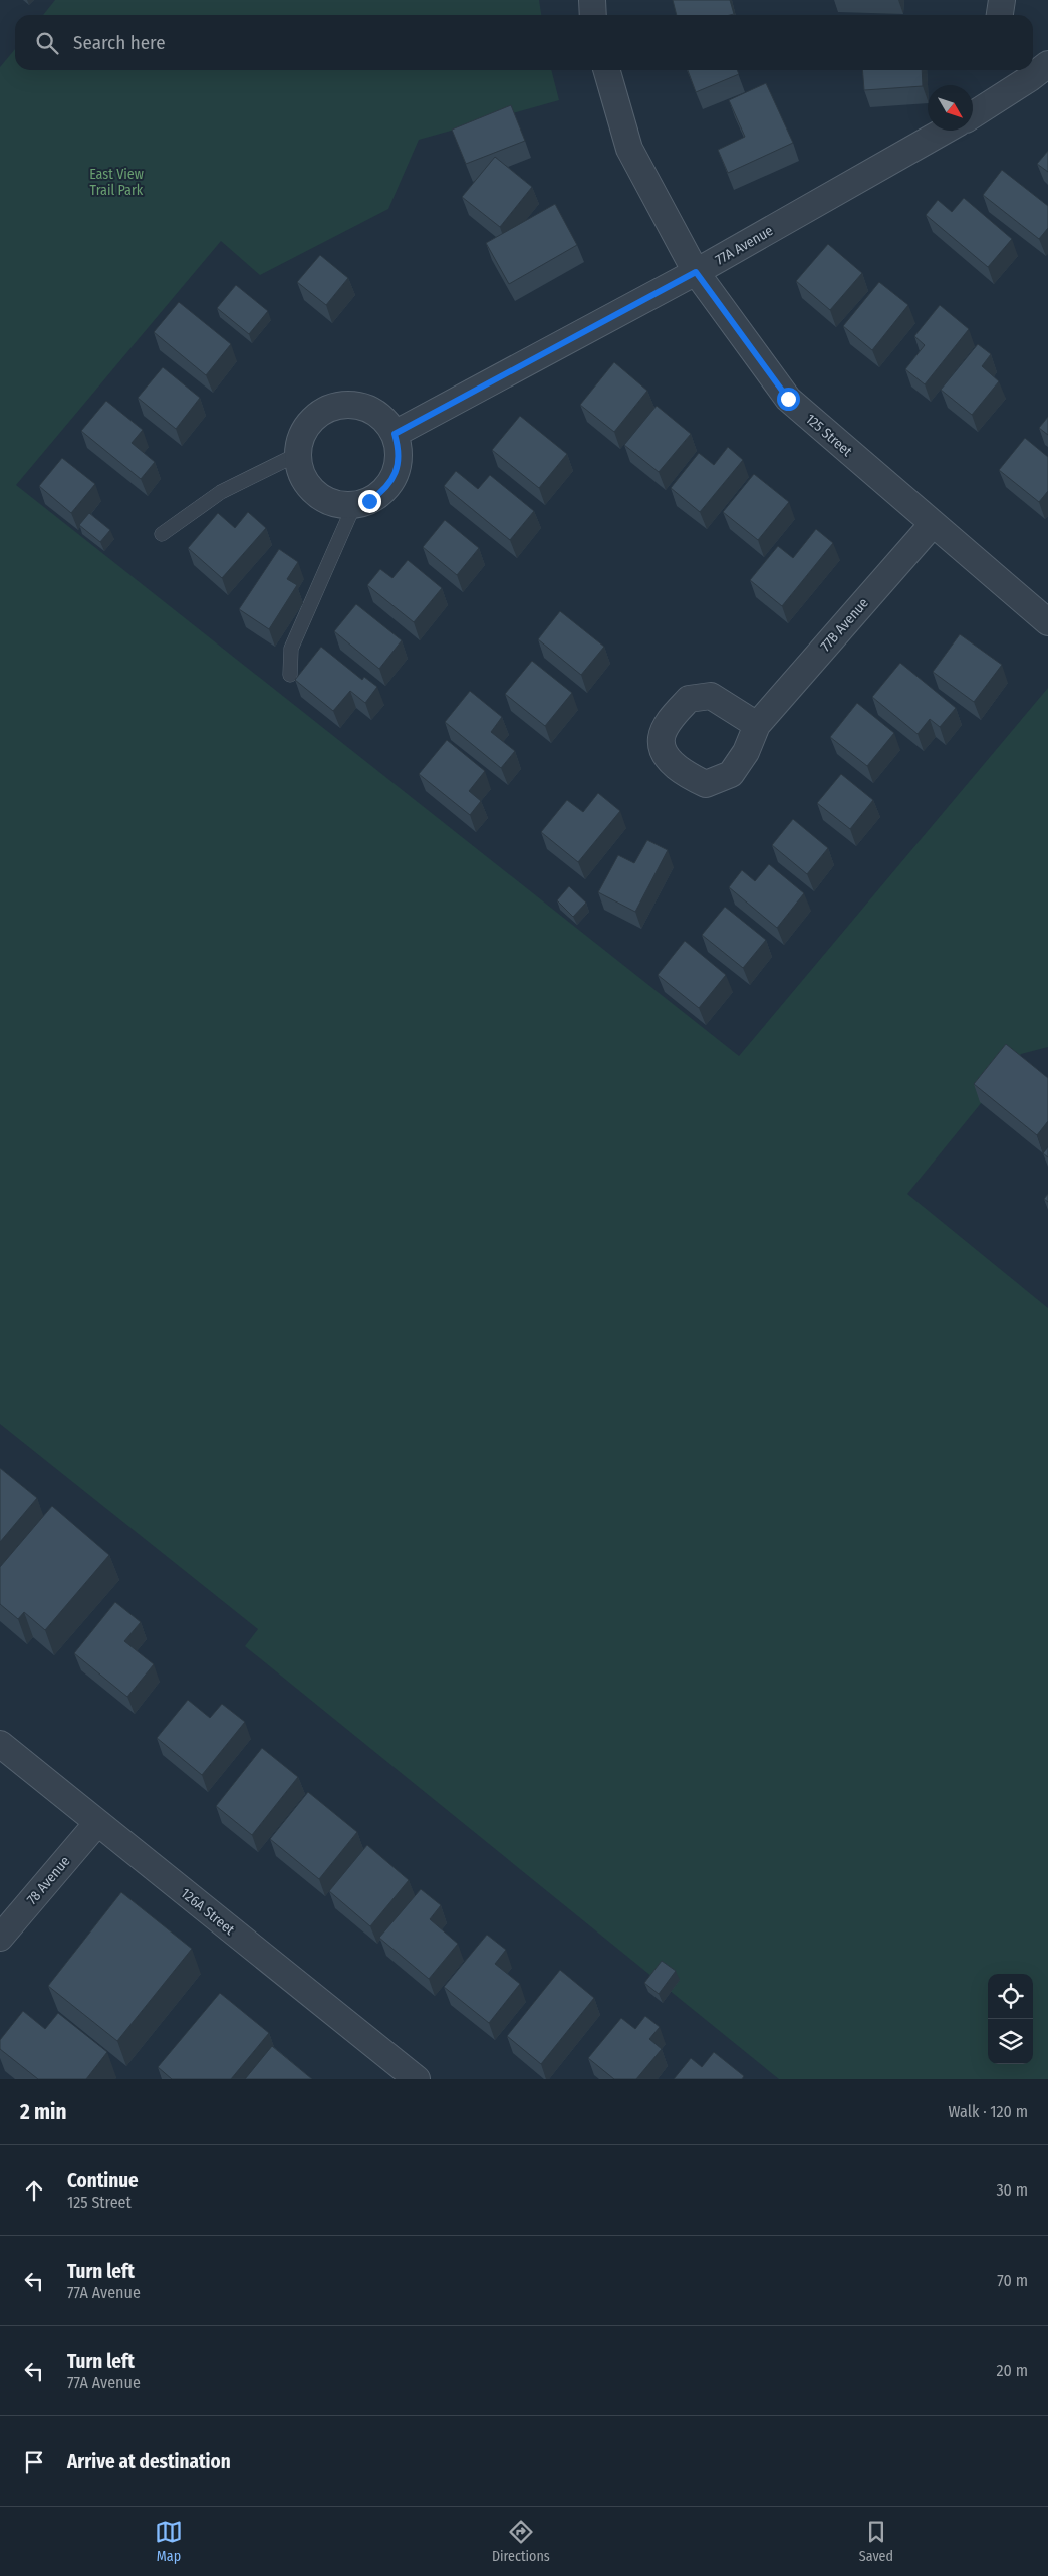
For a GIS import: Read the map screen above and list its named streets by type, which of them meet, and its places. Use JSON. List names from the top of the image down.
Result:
{
  "streets": {
    "street": [
      "77A Avenue",
      "125 Street",
      "77B Avenue",
      "78 Avenue",
      "126A Street"
    ]
  },
  "crossings": [
    ["77A Avenue", "125 Street"],
    ["125 Street", "77B Avenue"],
    ["78 Avenue", "126A Street"]
  ],
  "parks": ["East View Trail Park"],
  "north": "bottom right",
  "page": {
    "search": "Search here",
    "heading": ["2 min", "Walk · 120 m"],
    "list": [
      ["Continue", "125 Street", "30 m"],
      ["Turn left", "77A Avenue", "70 m"],
      ["Turn left", "77A Avenue", "20 m"],
      "Arrive at destination"
    ],
    "nav": ["Map", "Directions", "Saved"]
  }
}
